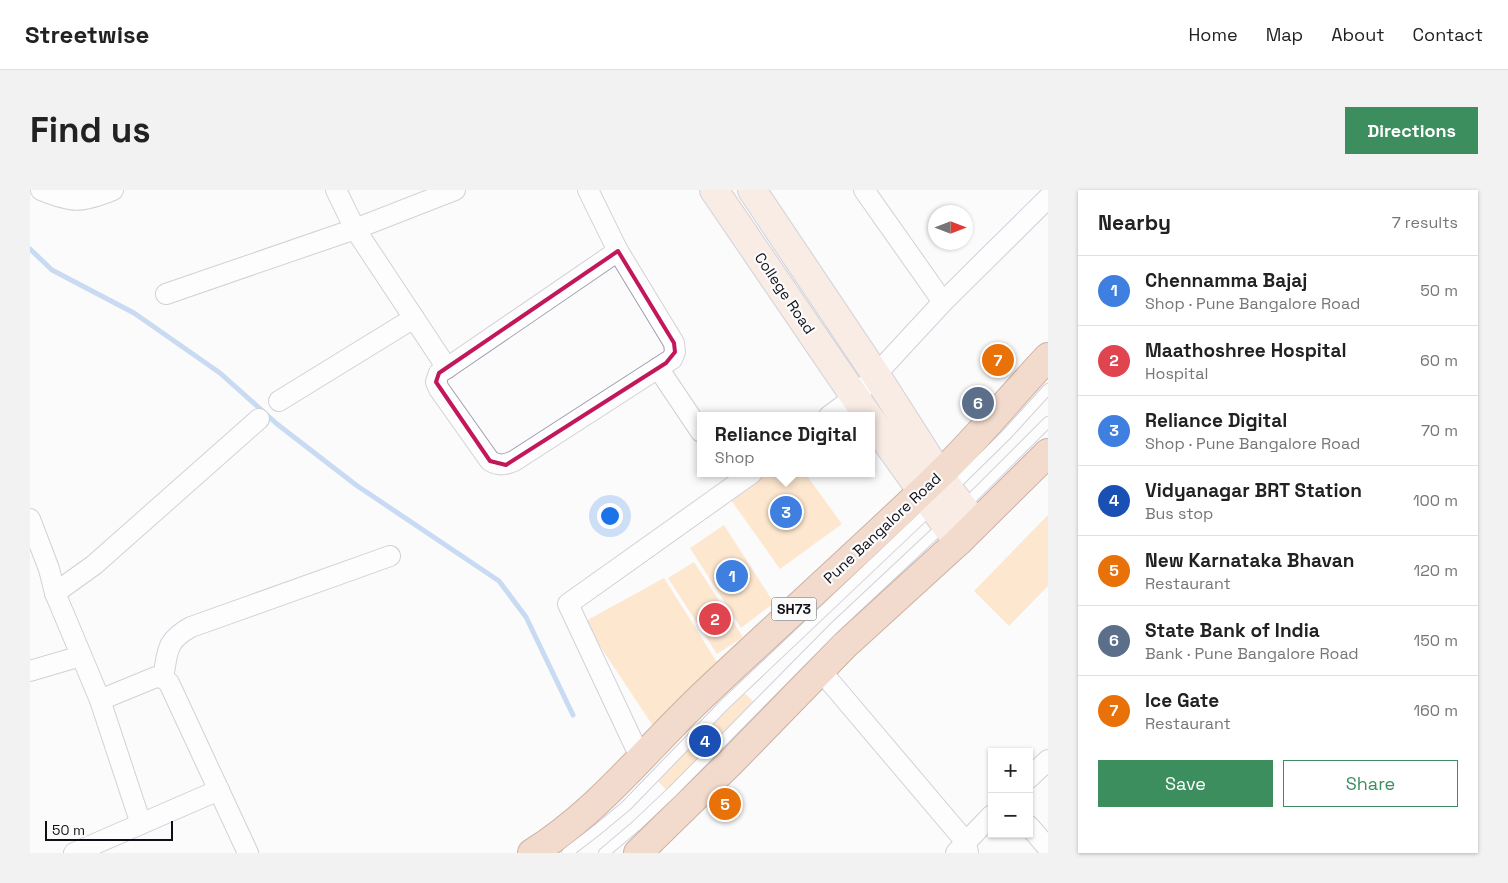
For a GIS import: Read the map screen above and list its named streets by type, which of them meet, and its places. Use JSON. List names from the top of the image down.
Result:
{
  "streets": {
    "main road": ["College Road", "Pune Bangalore Road", "SH73"]
  },
  "scale_bar": "50 m",
  "north": "right",
  "page": {
    "header": "Streetwise",
    "nav": [
      "Home",
      "Map",
      "About",
      "Contact"
    ],
    "buttons": [
      "Directions",
      ["Save", "Share"]
    ],
    "title": "Find us",
    "heading": ["Nearby", "7 results"],
    "list": [
      {
        "mark": "1",
        "name": "Chennamma Bajaj",
        "note": "Shop · Pune Bangalore Road",
        "value": "50 m"
      },
      {
        "mark": "2",
        "name": "Maathoshree Hospital",
        "note": "Hospital",
        "value": "60 m"
      },
      {
        "mark": "3",
        "name": "Reliance Digital",
        "note": "Shop · Pune Bangalore Road",
        "value": "70 m"
      },
      {
        "mark": "4",
        "name": "Vidyanagar BRT Station",
        "note": "Bus stop",
        "value": "100 m"
      },
      {
        "mark": "5",
        "name": "New Karnataka Bhavan",
        "note": "Restaurant",
        "value": "120 m"
      },
      {
        "mark": "6",
        "name": "State Bank of India",
        "note": "Bank · Pune Bangalore Road",
        "value": "150 m"
      },
      {
        "mark": "7",
        "name": "Ice Gate",
        "note": "Restaurant",
        "value": "160 m"
      }
    ],
    "pins": [
      "7",
      "6",
      "3",
      "1",
      "2",
      "4",
      "5"
    ],
    "popup": ["Reliance Digital", "Shop"],
    "map_buttons": ["+", "−"],
    "scale": "50 m"
  }
}
